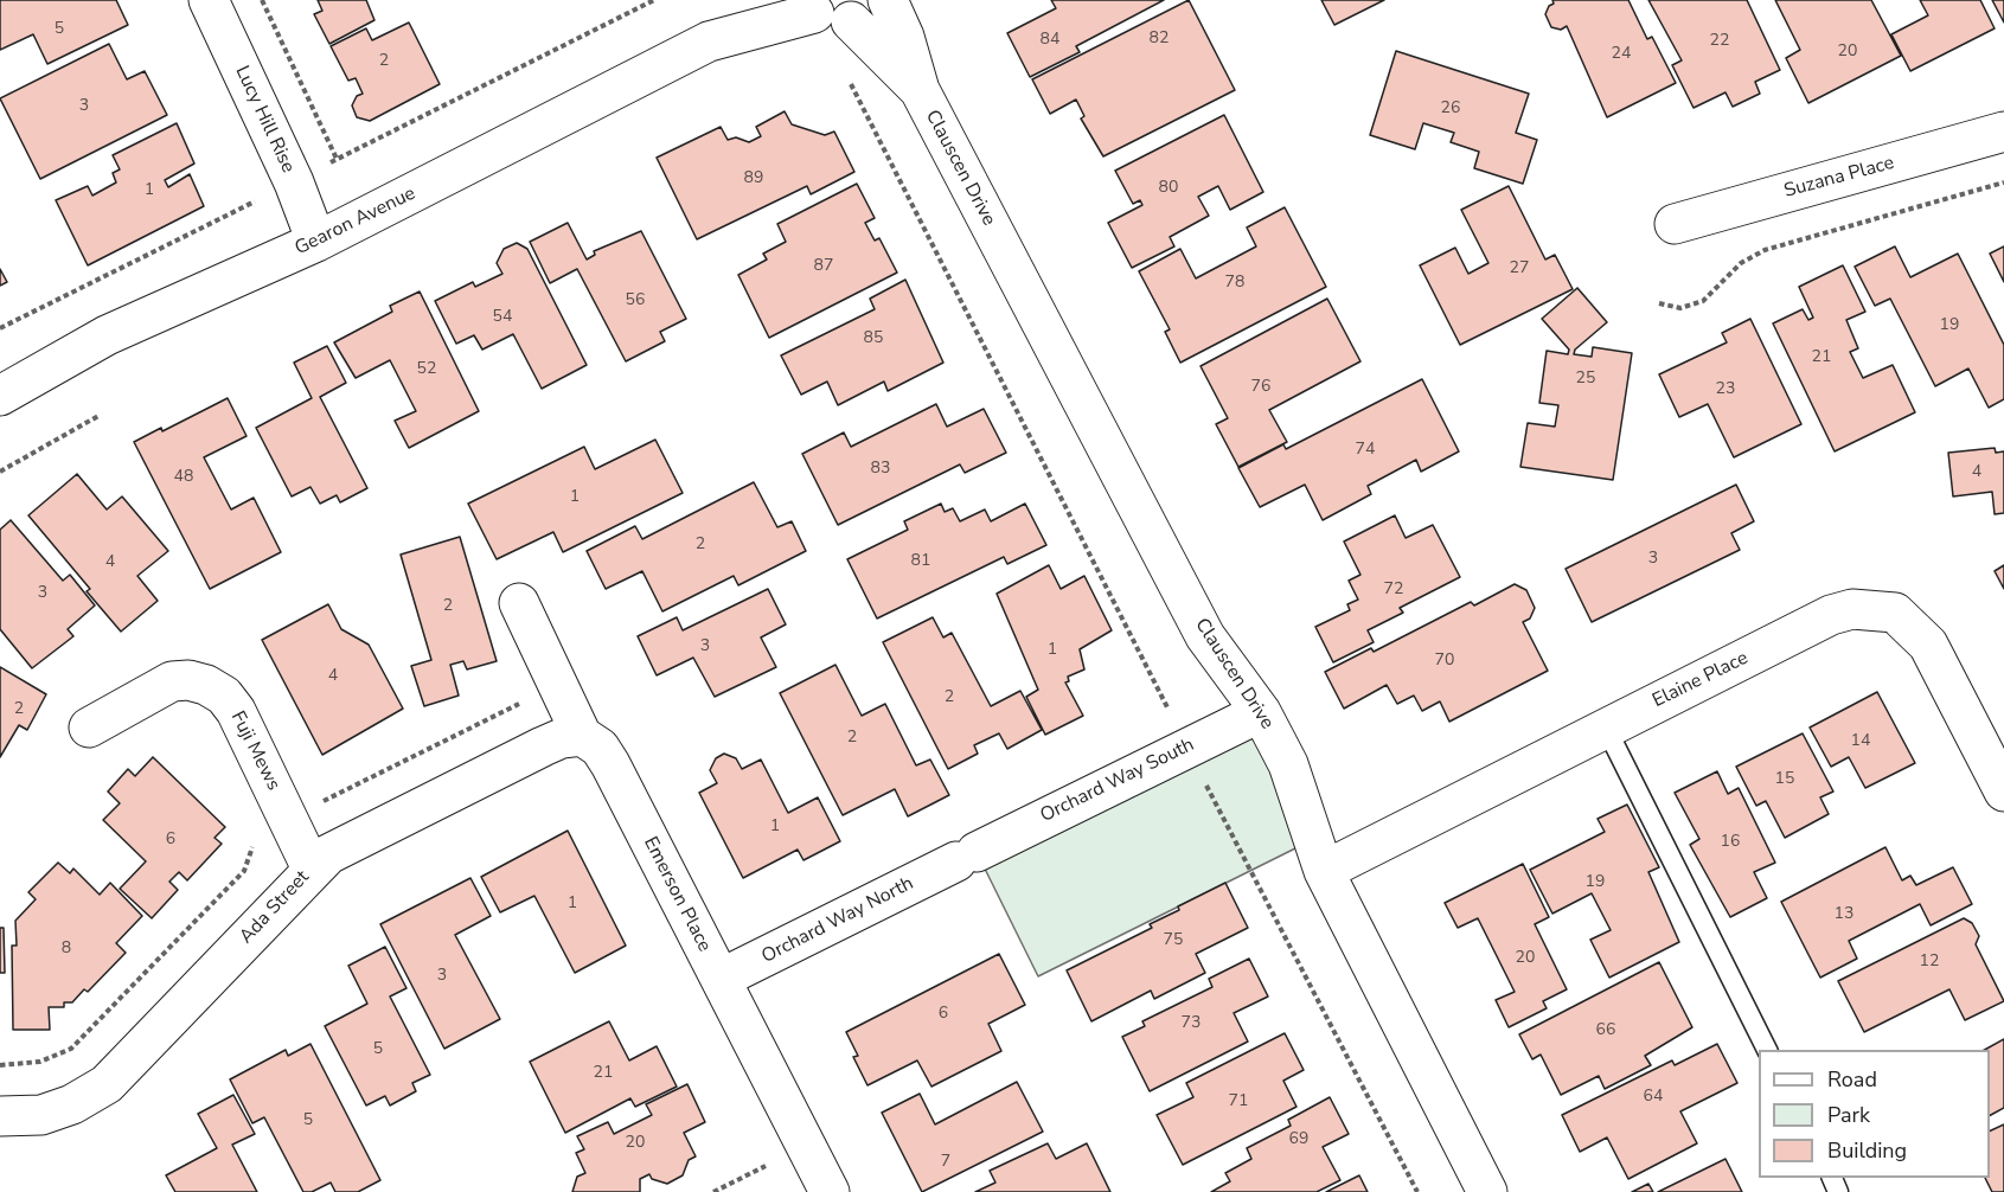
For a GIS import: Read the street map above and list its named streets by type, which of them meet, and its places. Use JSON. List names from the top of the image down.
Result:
{
  "streets": {
    "street": [
      "Lucy Hill Rise",
      "Clauscen Drive",
      "Suzana Place",
      "Gearon Avenue",
      "Elaine Place",
      "Fuji Mews",
      "Orchard Way South",
      "Emerson Place",
      "Ada Street",
      "Orchard Way North"
    ]
  },
  "crossings": [
    ["Lucy Hill Rise", "Gearon Avenue"],
    ["Clauscen Drive", "Gearon Avenue"],
    ["Clauscen Drive", "Elaine Place"],
    ["Clauscen Drive", "Orchard Way South"],
    ["Fuji Mews", "Ada Street"],
    ["Orchard Way South", "Orchard Way North"],
    ["Emerson Place", "Ada Street"],
    ["Emerson Place", "Orchard Way North"]
  ],
  "house_numbers": [
    "5",
    "82",
    "84",
    "22",
    "20",
    "24",
    "2",
    "3",
    "26",
    "89",
    "80",
    "1",
    "87",
    "27",
    "78",
    "56",
    "54",
    "19",
    "85",
    "21",
    "52",
    "25",
    "76",
    "23",
    "74",
    "83",
    "4",
    "48",
    "1",
    "2",
    "3",
    "81",
    "4",
    "72",
    "3",
    "2",
    "3",
    "1",
    "70",
    "4",
    "2",
    "2",
    "2",
    "14",
    "15",
    "1",
    "6",
    "16",
    "19",
    "1",
    "13",
    "75",
    "8",
    "20",
    "12",
    "3",
    "6",
    "73",
    "66",
    "5",
    "21",
    "64",
    "71",
    "5",
    "69",
    "20",
    "7"
  ],
  "legend": ["Road", "Park", "Building"]
}
